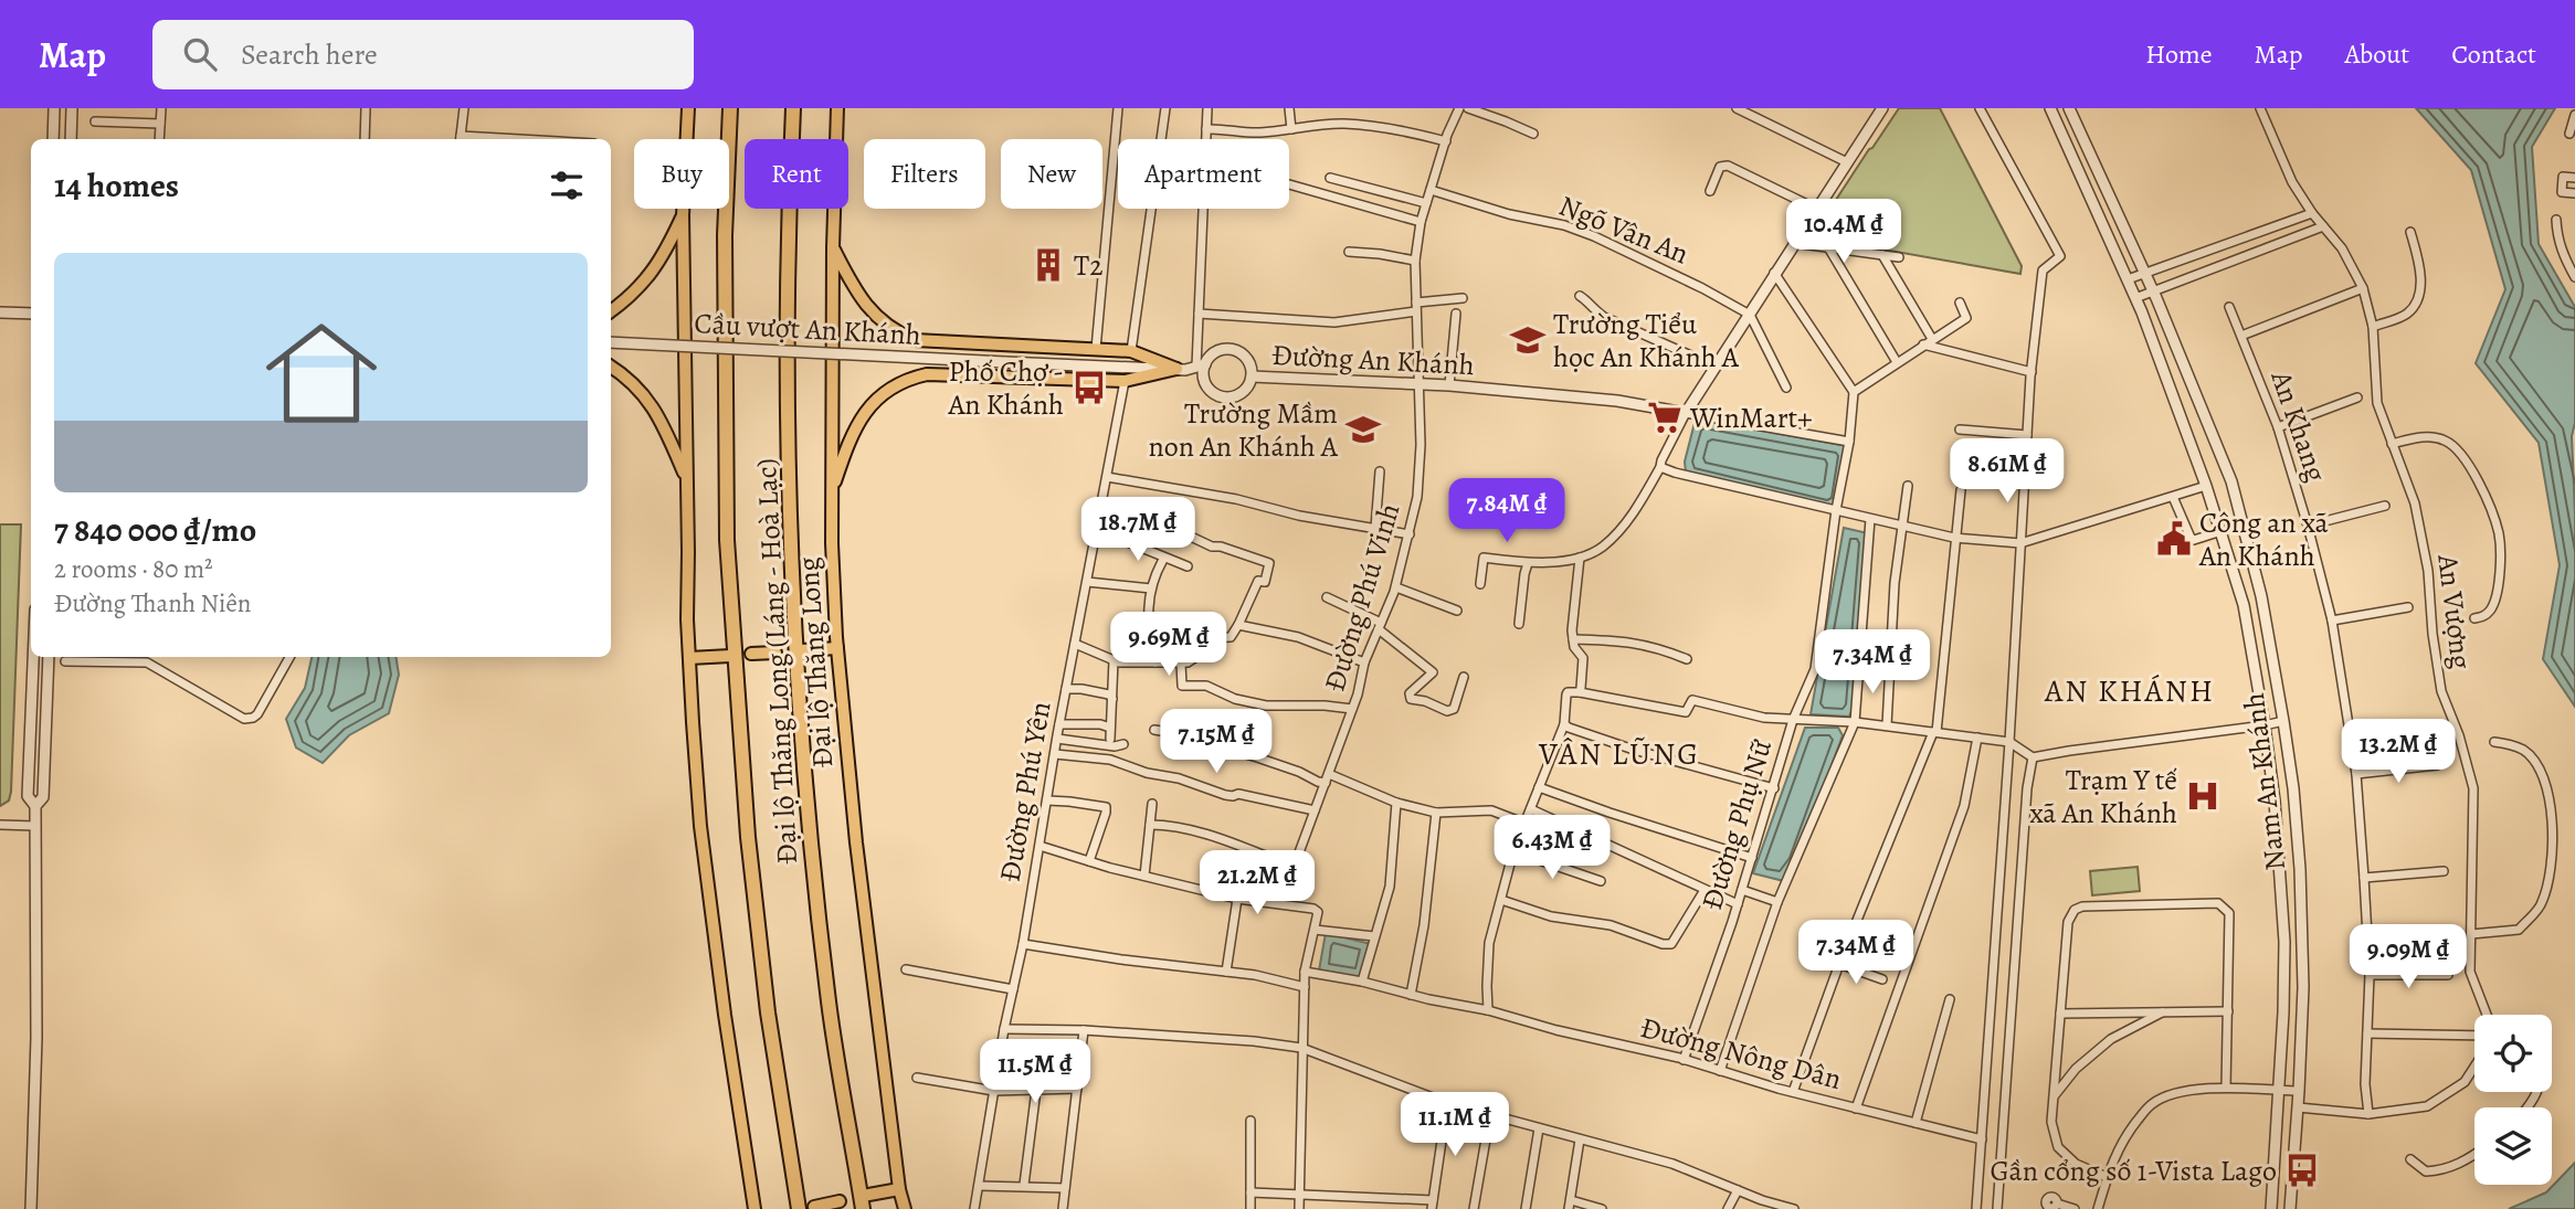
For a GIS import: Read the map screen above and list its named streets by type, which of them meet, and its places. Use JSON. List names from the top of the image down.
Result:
{
  "streets": {
    "highway": ["Đại lộ Thăng Long (Láng - Hoà Lạc)"],
    "main road": ["Đại lộ Thăng Long"],
    "street": [
      "Ngõ Vân An",
      "Cầu vượt An Khánh",
      "Đường An Khánh",
      "An Khang",
      "Đường Phú Vinh",
      "An Vượng",
      "Nam An Khánh",
      "Đường Phú Yên",
      "Đường Phụ Nữ",
      "Đường Nông Dân"
    ]
  },
  "crossings": [
    ["Ngõ Vân An", "Đường Phú Vinh"],
    ["Đường An Khánh", "Đường Phú Vinh"],
    ["An Khang", "An Vượng"],
    ["An Vượng", "Nam An Khánh"],
    ["Đường Phụ Nữ", "Đường Nông Dân"]
  ],
  "districts": ["AN KHÁNH", "VÂN LŨNG"],
  "places": {
    "building": ["T2"],
    "school or university": ["Trường Tiểu học An Khánh A", "Trường Mầm non An Khánh A"],
    "bus stop": ["Phố Chợ - An Khánh", "Gần cổng số 1-Vista Lago"],
    "supermarket": ["WinMart+"],
    "public building": ["Công an xã An Khánh"],
    "hospital": ["Trạm Y tế xã An Khánh"]
  },
  "page": {
    "header": "Map",
    "search": "Search here",
    "nav": [
      "Home",
      "Map",
      "About",
      "Contact"
    ],
    "chip": [
      "Buy",
      "Rent",
      "Filters",
      "New",
      "Apartment"
    ],
    "heading": "14 homes",
    "price": [
      "10.4M ₫",
      "8.61M ₫",
      "7.84M ₫",
      "18.7M ₫",
      "9.69M ₫",
      "7.34M ₫",
      "7.15M ₫",
      "13.2M ₫",
      "6.43M ₫",
      "21.2M ₫",
      "7.34M ₫",
      "9.09M ₫",
      "11.5M ₫",
      "11.1M ₫"
    ],
    "list": [
      {
        "name": "7 840 000 ₫/mo",
        "note": "2 rooms · 80 m² · Đường Thanh Niên"
      }
    ]
  }
}
